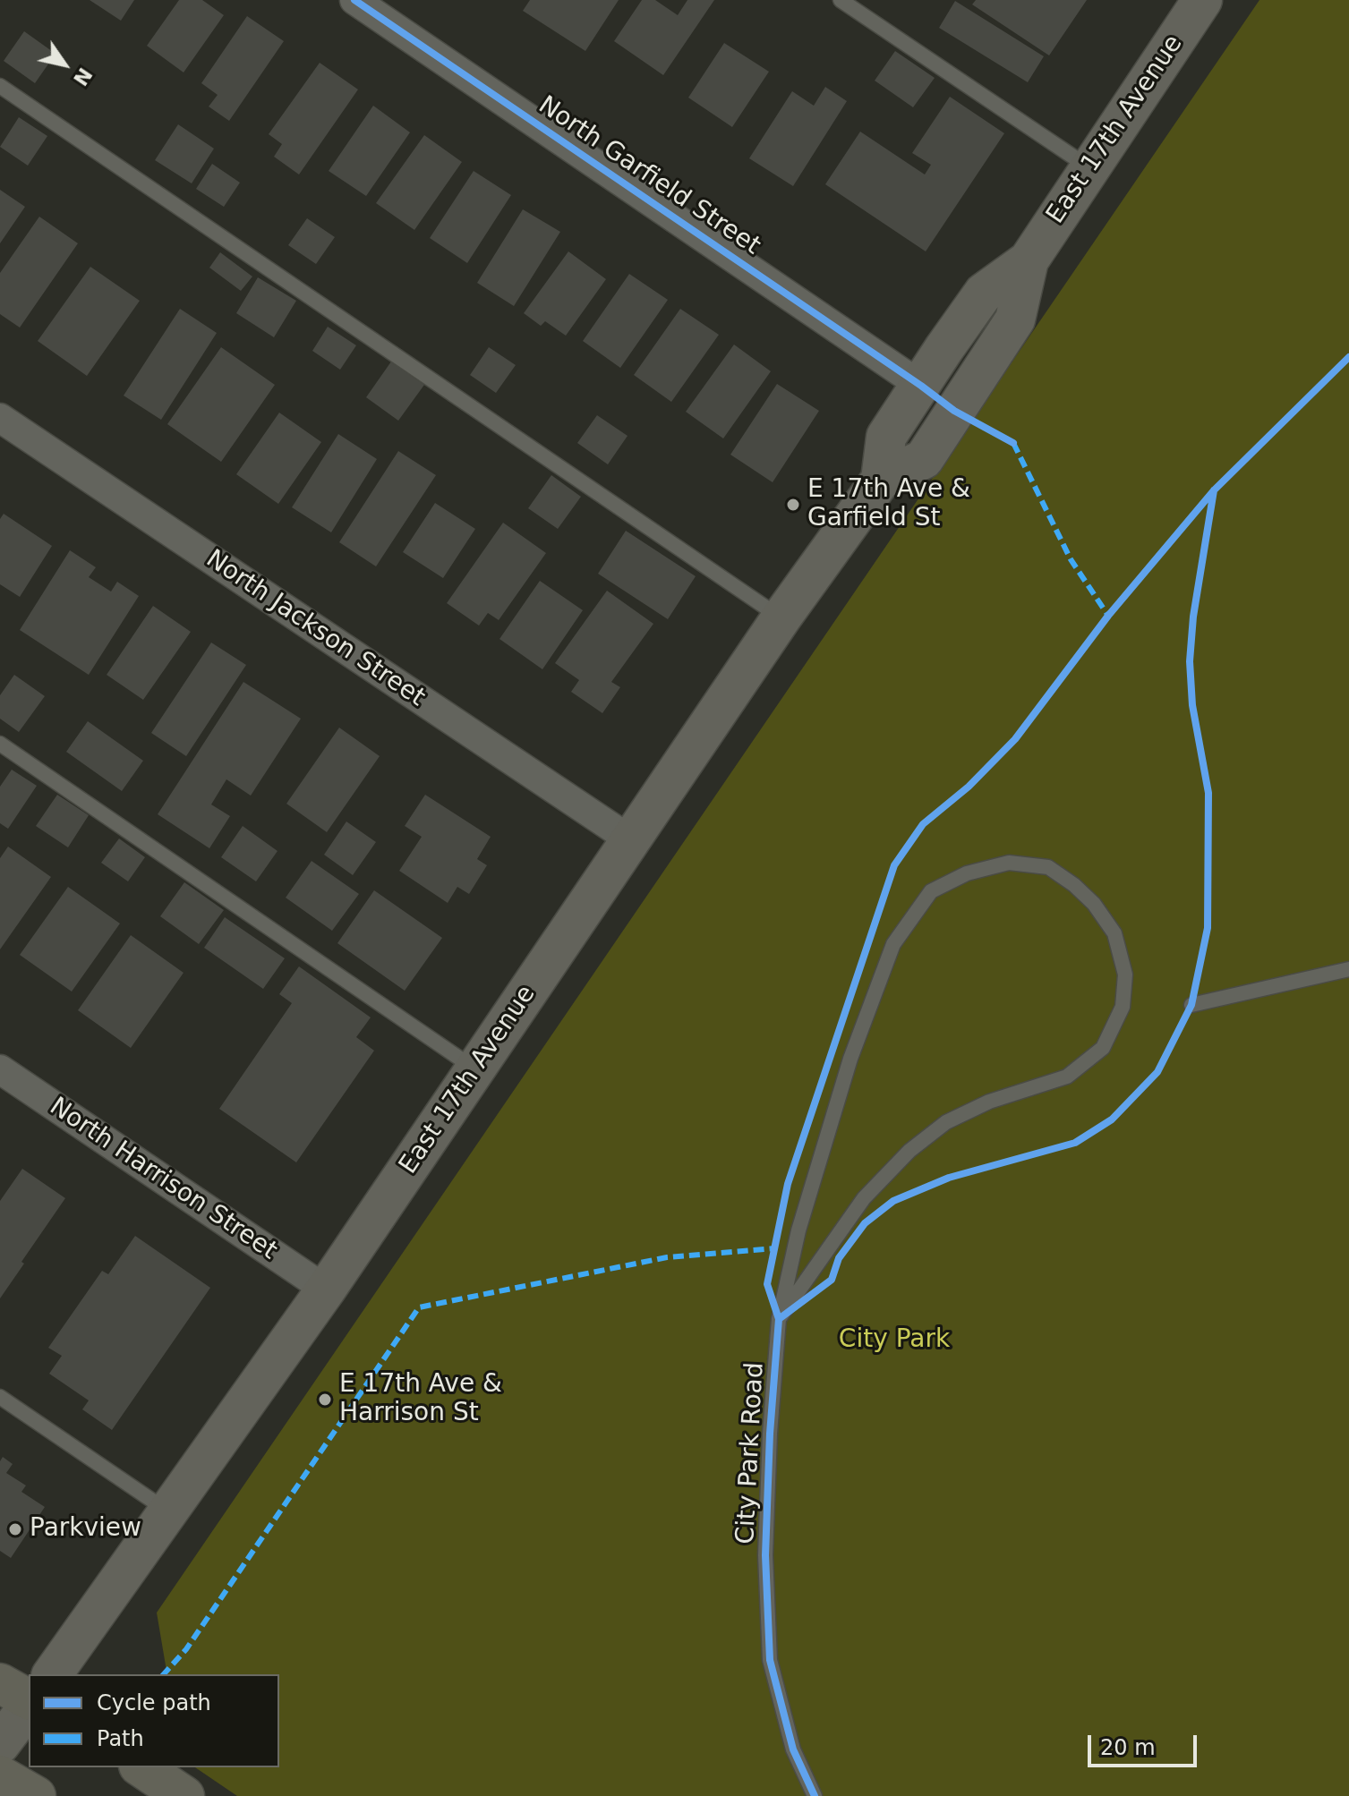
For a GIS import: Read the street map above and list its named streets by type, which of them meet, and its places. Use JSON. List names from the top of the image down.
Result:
{
  "streets": {
    "main road": ["East 17th Avenue"],
    "street": ["North Garfield Street", "North Jackson Street", "North Harrison Street"],
    "lane": ["City Park Road"]
  },
  "crossings": [
    ["East 17th Avenue", "North Garfield Street"],
    ["East 17th Avenue", "North Jackson Street"],
    ["East 17th Avenue", "North Harrison Street"]
  ],
  "parks": ["City Park"],
  "places": ["E 17th Ave & Garfield St", "E 17th Ave & Harrison St", "Parkview"],
  "legend": ["Cycle path", "Path"],
  "scale_bar": "20 m",
  "north": "bottom right"
}
